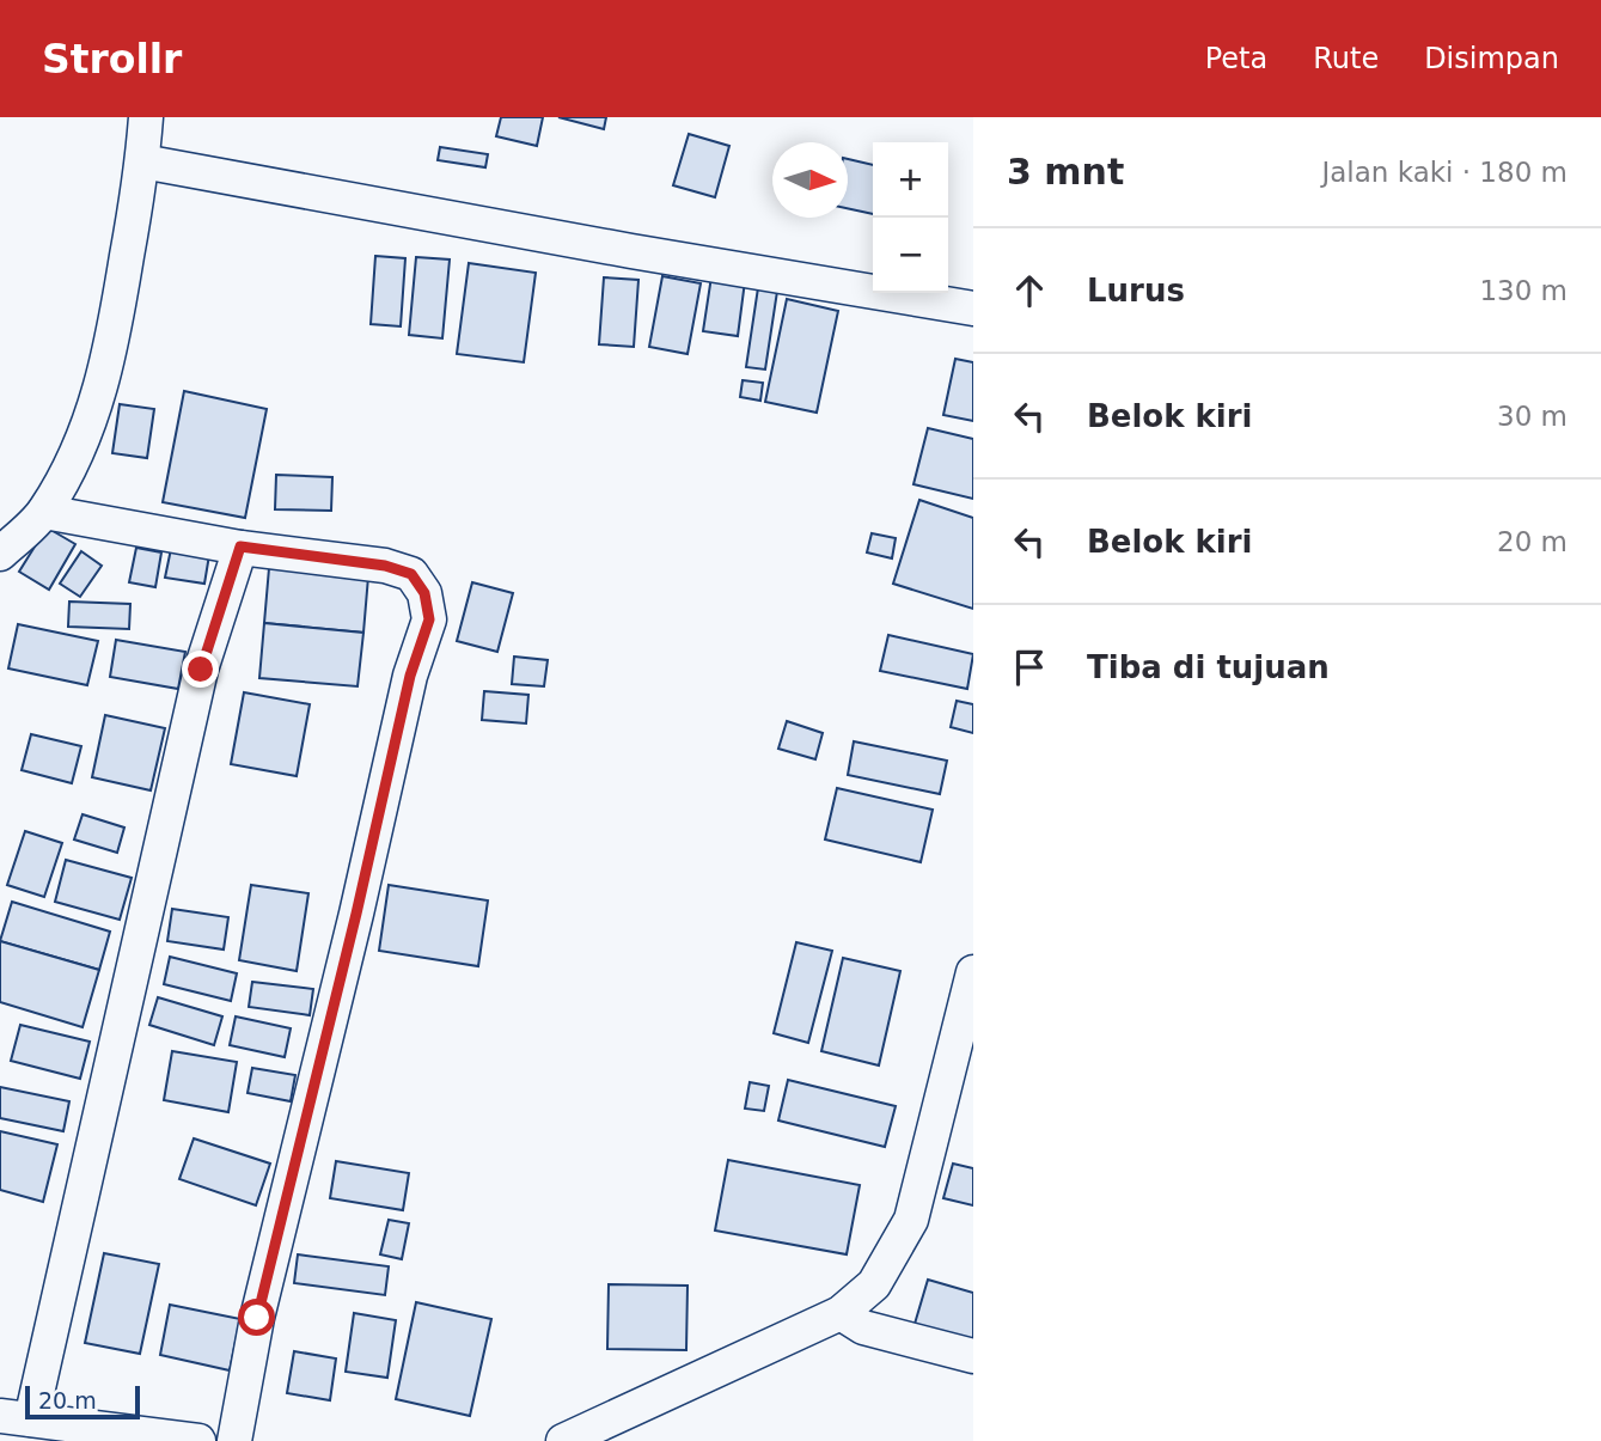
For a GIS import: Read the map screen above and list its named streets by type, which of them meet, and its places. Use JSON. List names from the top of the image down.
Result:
{
  "scale_bar": "20 m",
  "north": "right",
  "page": {
    "header": "Strollr",
    "nav": ["Peta", "Rute", "Disimpan"],
    "heading": ["3 mnt", "Jalan kaki · 180 m"],
    "map_buttons": ["+", "−"],
    "list": [
      ["Lurus", "130 m"],
      ["Belok kiri", "30 m"],
      ["Belok kiri", "20 m"],
      "Tiba di tujuan"
    ],
    "scale": "20 m"
  }
}
